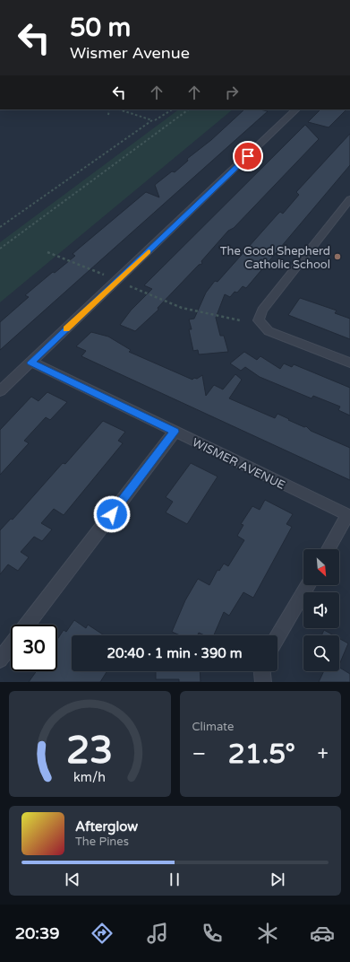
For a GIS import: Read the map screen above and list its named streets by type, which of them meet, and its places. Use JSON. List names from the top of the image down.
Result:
{
  "streets": {
    "street": ["WISMER AVENUE"]
  },
  "places": ["The Good Shepherd Catholic School"],
  "north": "bottom right",
  "page": {
    "turn": ["50 m", "Wismer Avenue"],
    "limit": "30",
    "trip": "20:40 · 1 min · 390 m",
    "tile": "Climate",
    "heat": ["−", "21.5°", "+"],
    "song": ["Afterglow", "The Pines"],
    "tabs": "20:39",
    "gauge": ["23", "km/h"]
  }
}
